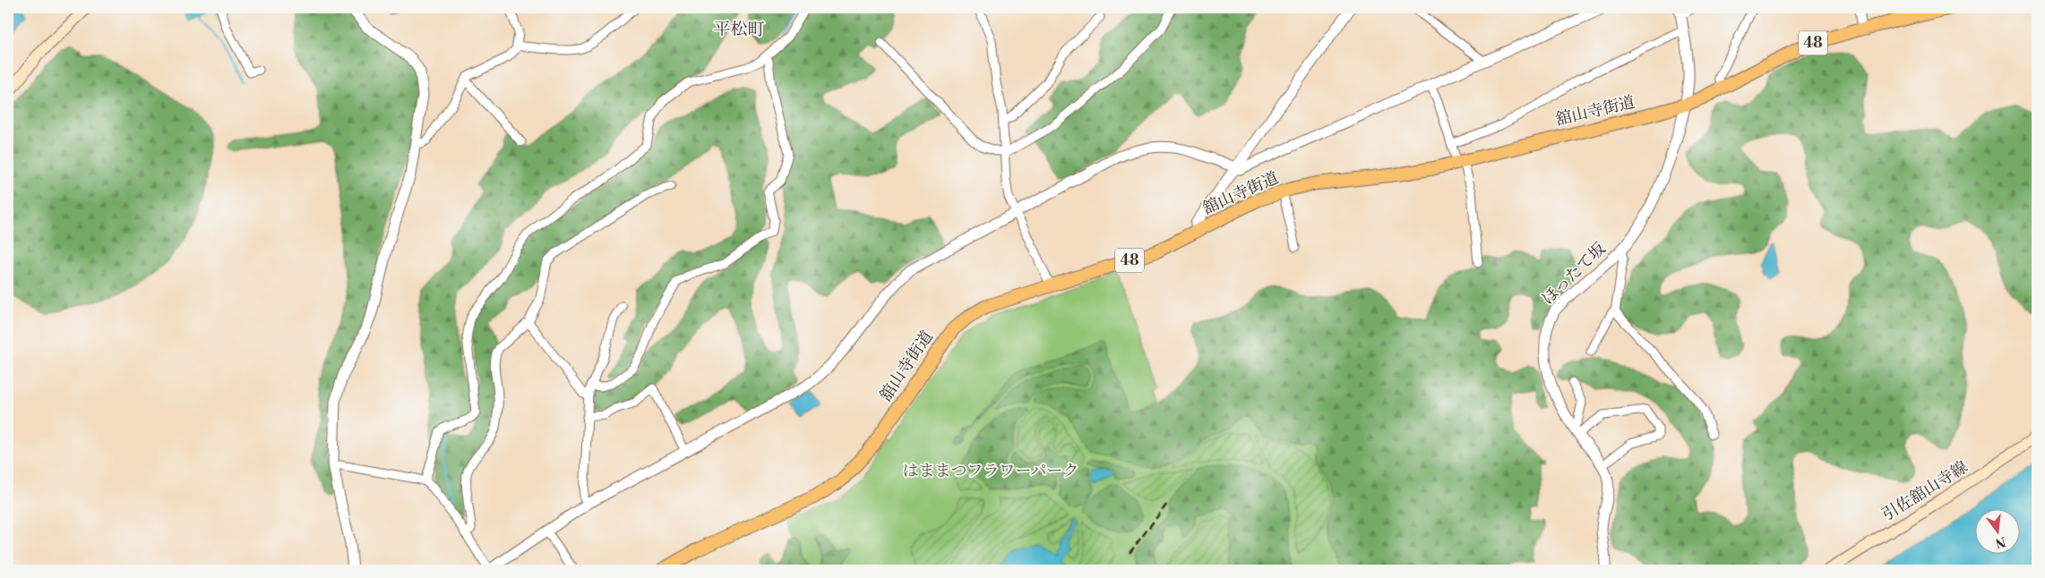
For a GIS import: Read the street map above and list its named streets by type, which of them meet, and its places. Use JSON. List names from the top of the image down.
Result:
{
  "streets": {
    "main road": ["48", "舘山寺街道", "引佐舘山寺線"],
    "street": ["ほったて坂"]
  },
  "crossings": [
    ["舘山寺街道", "ほったて坂"]
  ],
  "districts": ["平松町"],
  "parks": ["はままつフラワーパーク"],
  "north": "bottom"
}
